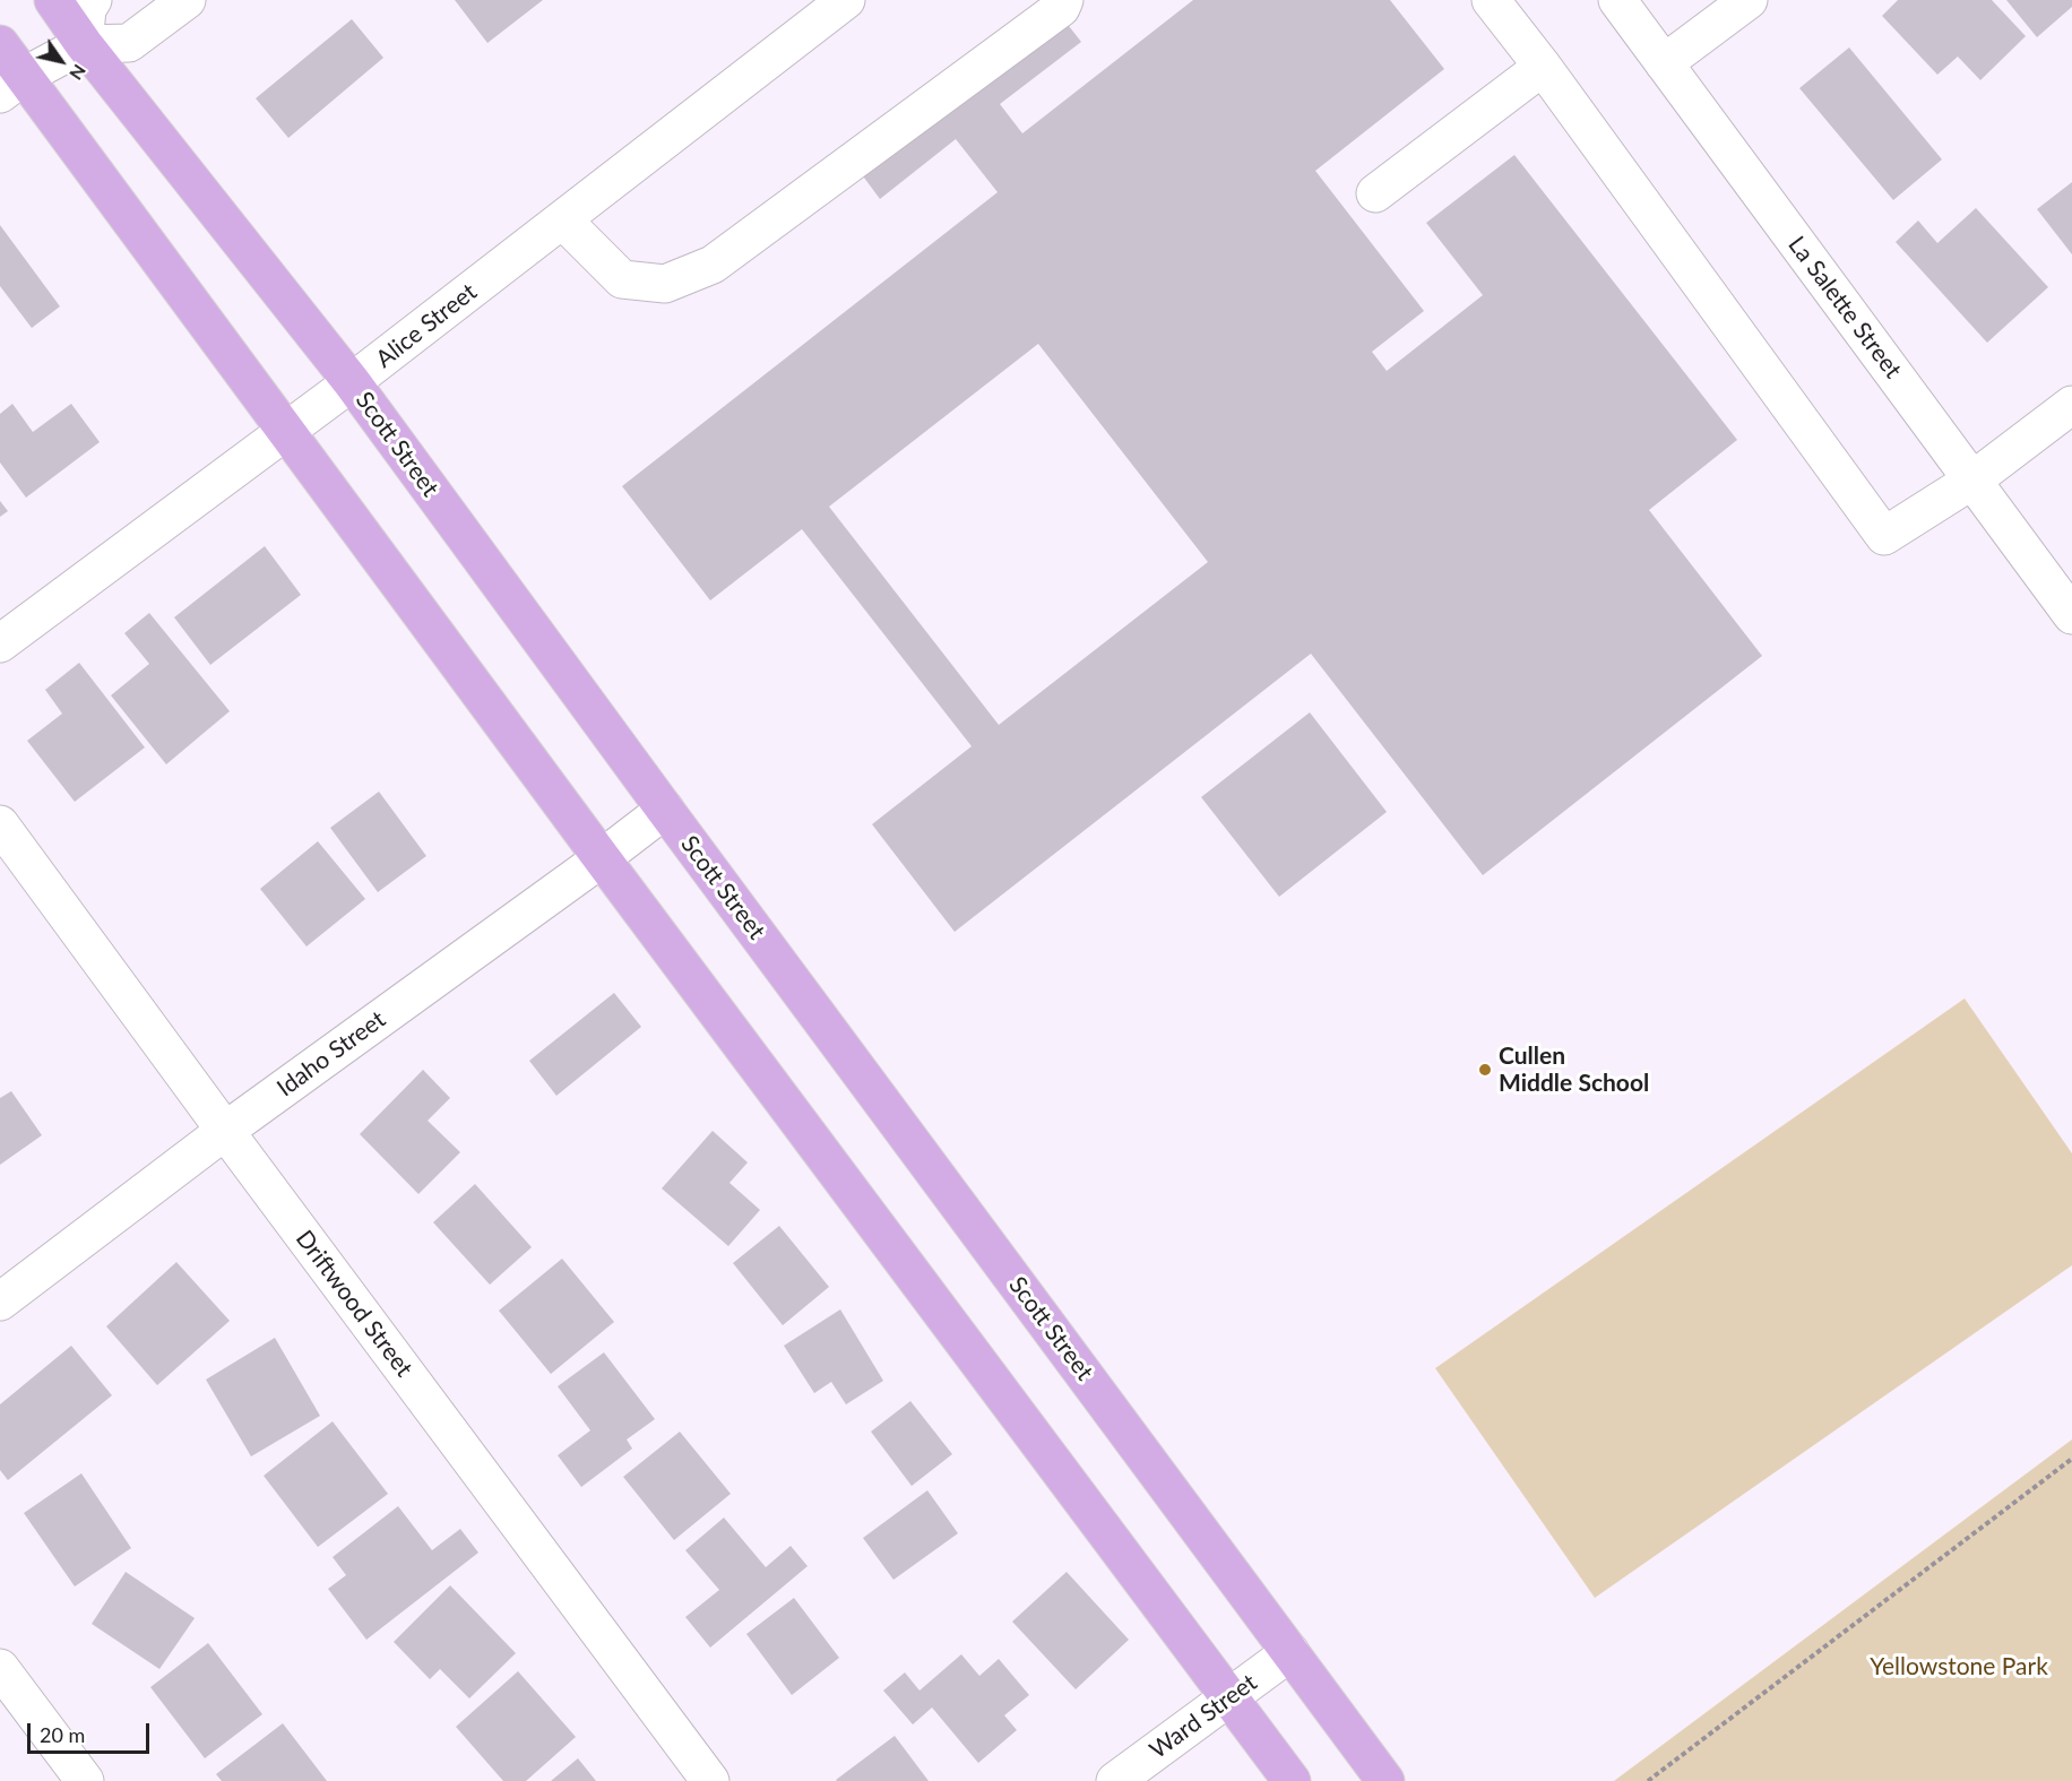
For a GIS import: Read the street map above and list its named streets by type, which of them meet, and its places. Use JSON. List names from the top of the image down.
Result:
{
  "streets": {
    "main road": ["Scott Street"],
    "street": [
      "La Salette Street",
      "Alice Street",
      "Idaho Street",
      "Driftwood Street",
      "Ward Street"
    ]
  },
  "crossings": [
    ["Alice Street", "Scott Street"],
    ["Scott Street", "Idaho Street"],
    ["Scott Street", "Ward Street"],
    ["Idaho Street", "Driftwood Street"]
  ],
  "parks": ["Yellowstone Park"],
  "places": ["Cullen Middle School"],
  "scale_bar": "20 m",
  "north": "bottom right"
}
